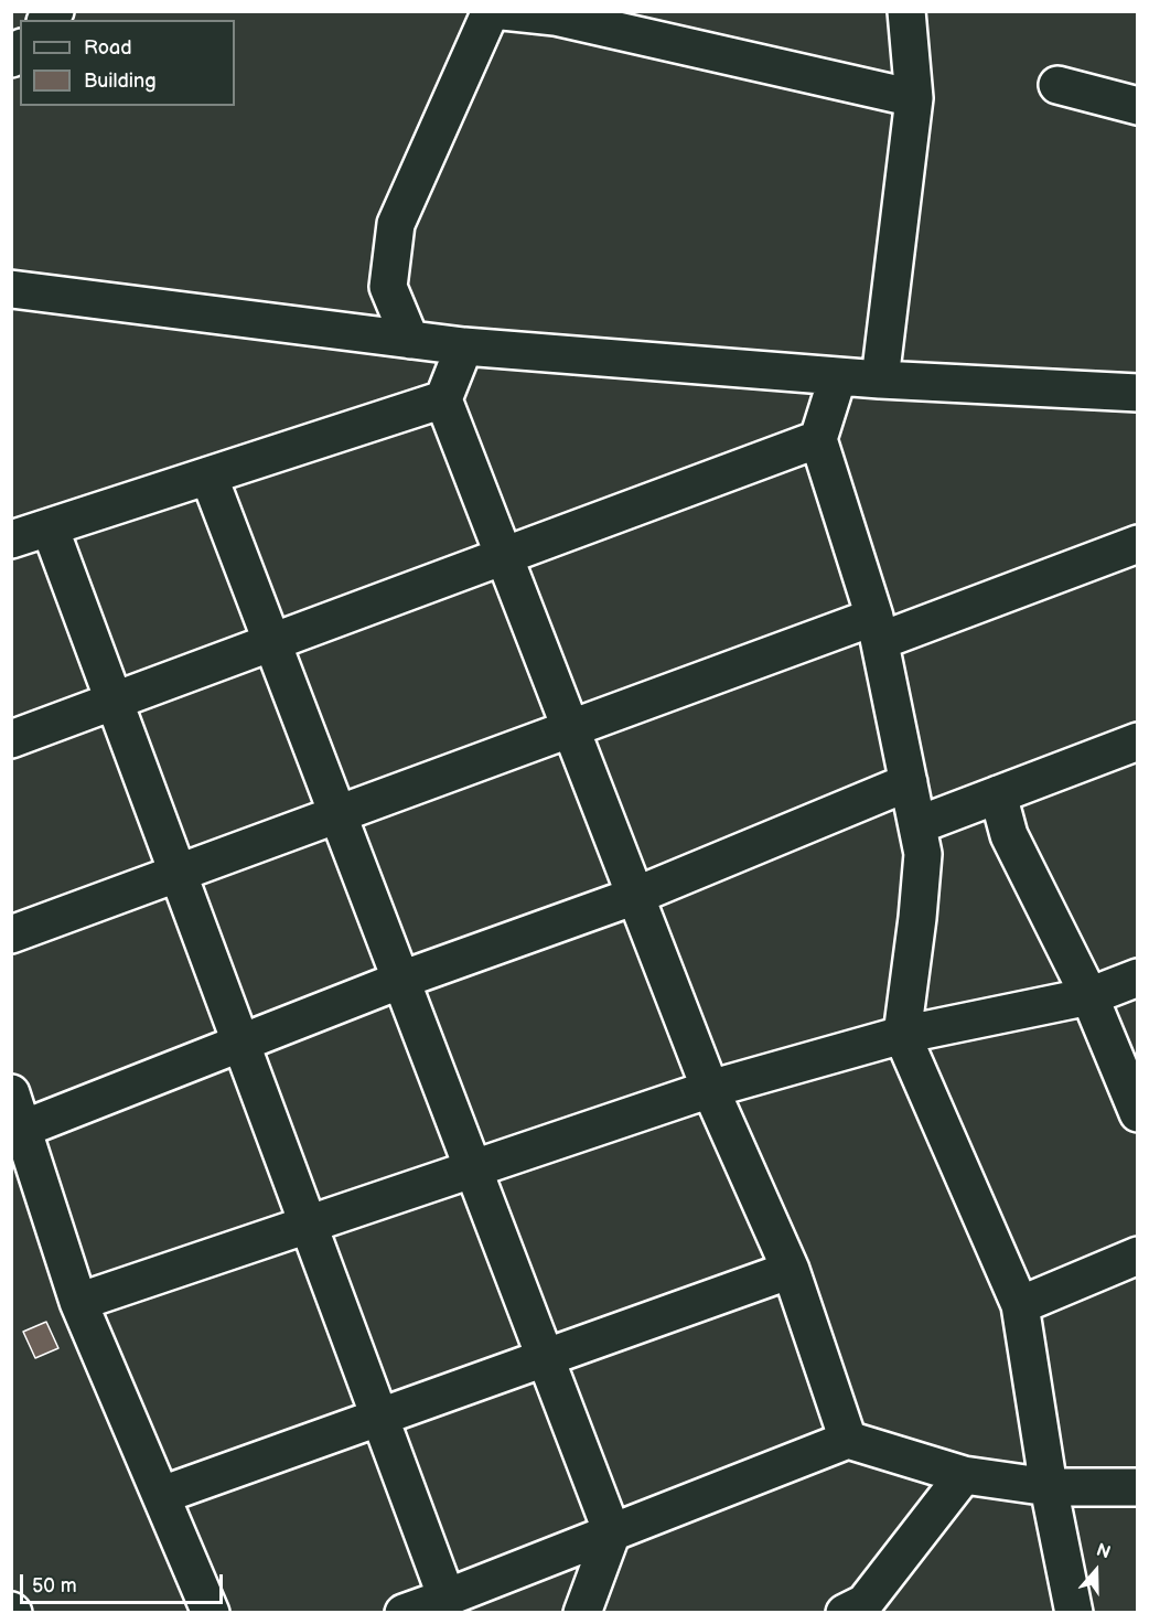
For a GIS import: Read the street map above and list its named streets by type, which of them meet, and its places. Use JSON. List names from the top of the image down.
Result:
{
  "legend": ["Road", "Building"],
  "scale_bar": "50 m",
  "north": "top"
}
